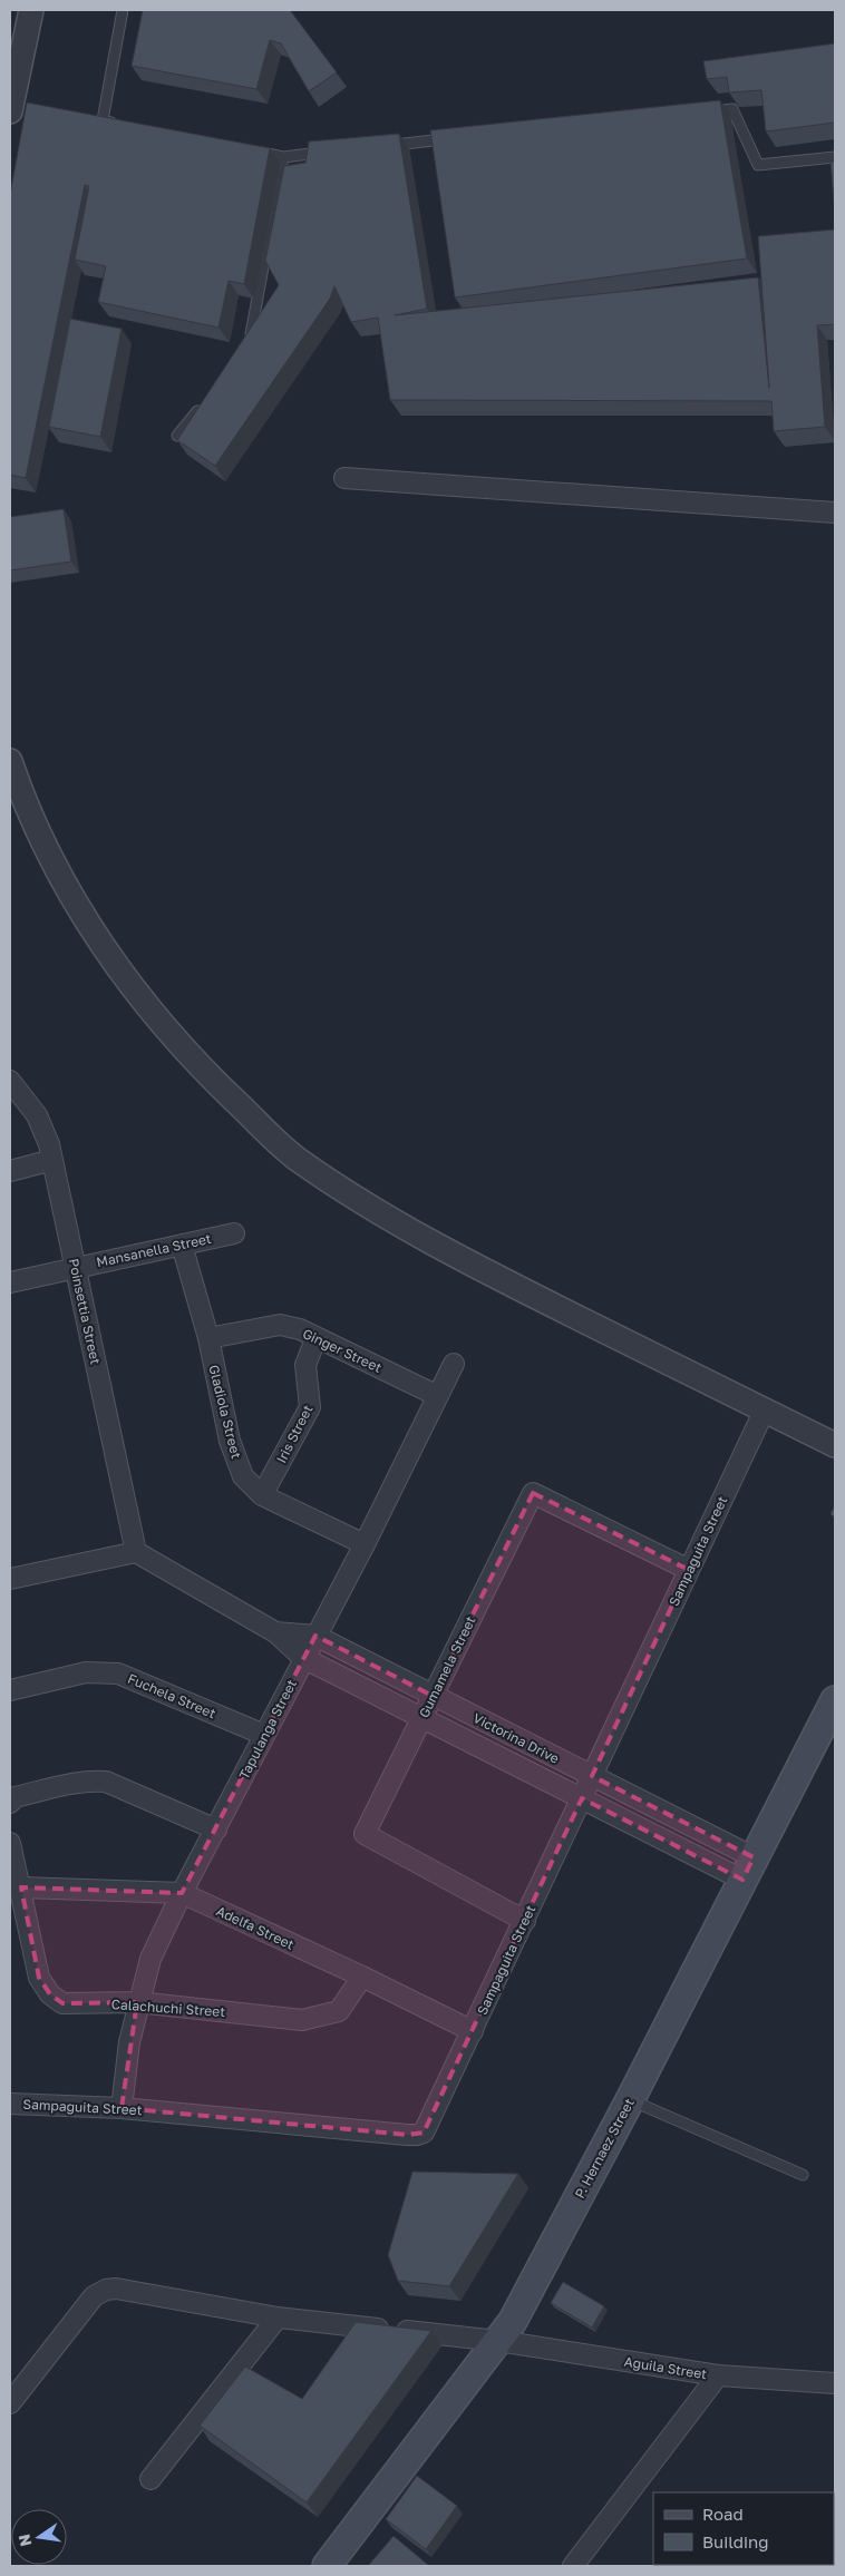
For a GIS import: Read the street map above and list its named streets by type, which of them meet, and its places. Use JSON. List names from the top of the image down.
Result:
{
  "streets": {
    "main road": ["P. Hernaez Street"],
    "street": [
      "Mansanella Street",
      "Poinsettia Street",
      "Ginger Street",
      "Gladiola Street",
      "Iris Street",
      "Sampaguita Street",
      "Gumamela Street",
      "Fuchela Street",
      "Tapulanga Street",
      "Victorina Drive",
      "Adelfa Street",
      "Calachuchi Street",
      "Aguila Street"
    ]
  },
  "crossings": [
    ["Mansanella Street", "Poinsettia Street"],
    ["Mansanella Street", "Gladiola Street"],
    ["Poinsettia Street", "Victorina Drive"],
    ["Ginger Street", "Gladiola Street"],
    ["Ginger Street", "Iris Street"],
    ["Ginger Street", "Tapulanga Street"],
    ["Gladiola Street", "Iris Street"],
    ["Gladiola Street", "Tapulanga Street"],
    ["Sampaguita Street", "Gumamela Street"],
    ["Sampaguita Street", "Tapulanga Street"],
    ["Sampaguita Street", "Victorina Drive"],
    ["Sampaguita Street", "Adelfa Street"],
    ["Gumamela Street", "Victorina Drive"],
    ["Fuchela Street", "Tapulanga Street"],
    ["Tapulanga Street", "Victorina Drive"],
    ["Tapulanga Street", "Adelfa Street"],
    ["Tapulanga Street", "Calachuchi Street"],
    ["Victorina Drive", "P. Hernaez Street"],
    ["Adelfa Street", "Calachuchi Street"],
    ["P. Hernaez Street", "Aguila Street"]
  ],
  "legend": ["Road", "Building"],
  "north": "left"
}
